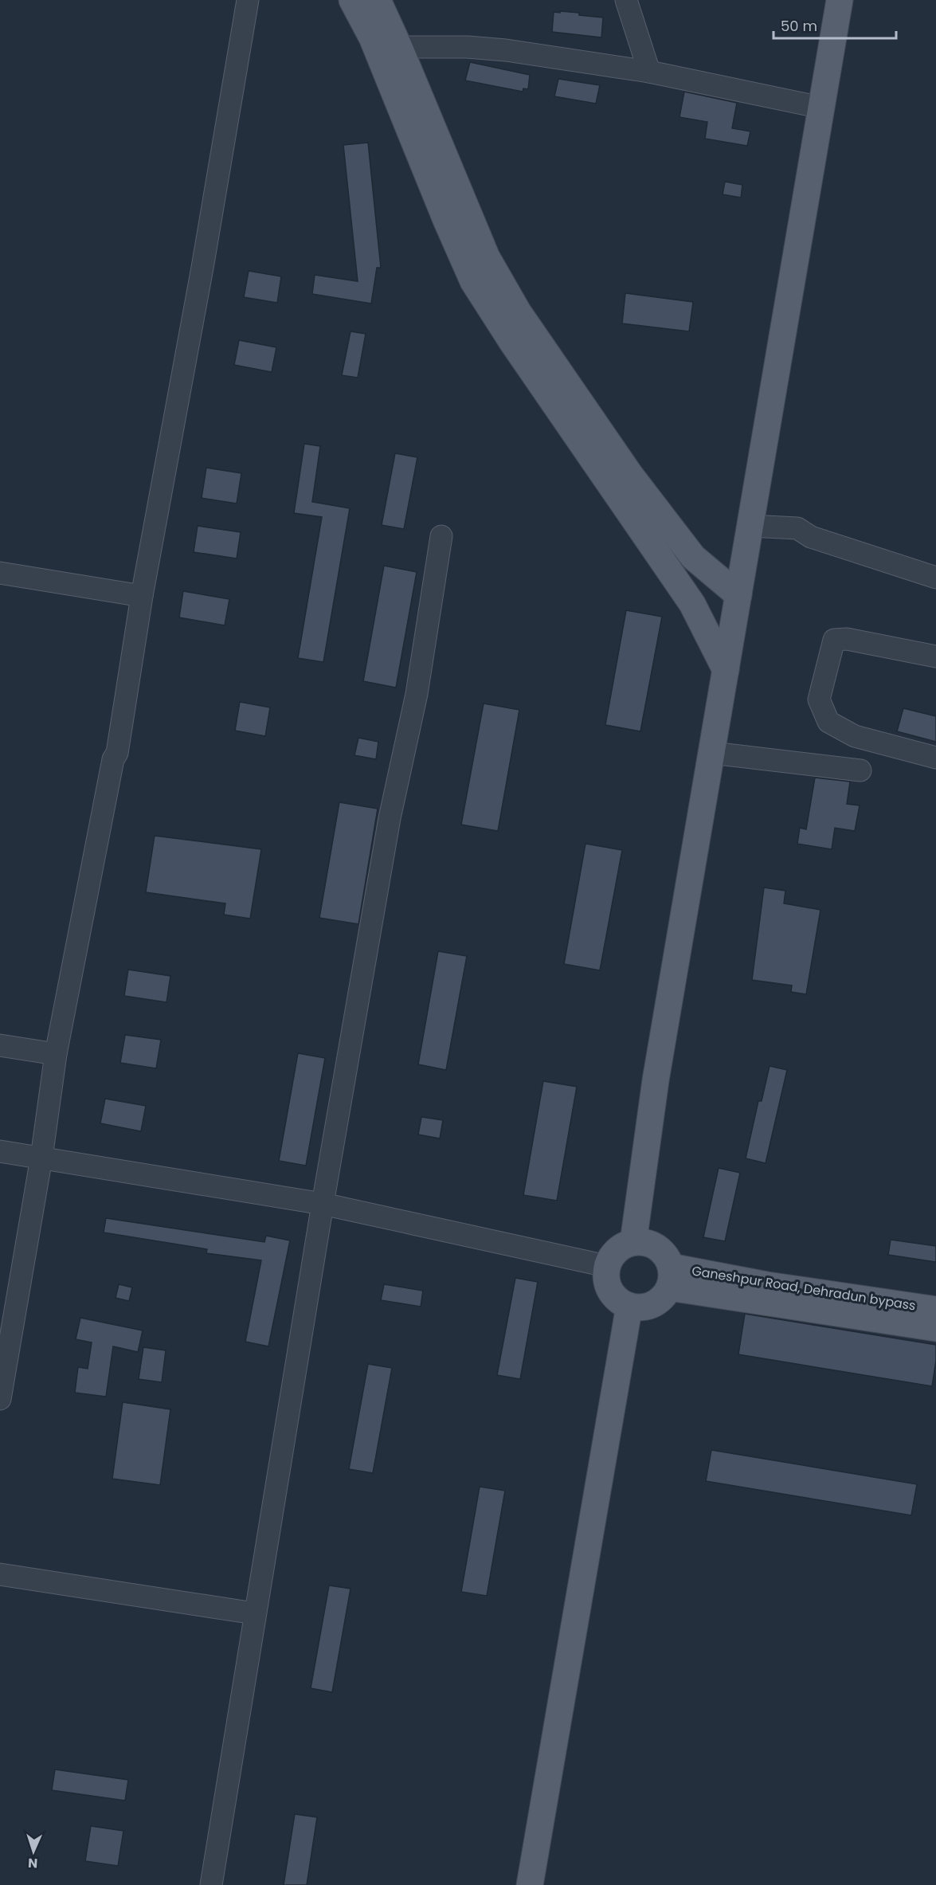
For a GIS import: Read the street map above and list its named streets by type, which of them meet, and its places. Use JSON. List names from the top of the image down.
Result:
{
  "streets": {
    "main road": ["Ganeshpur Road, Dehradun bypass"]
  },
  "scale_bar": "50 m",
  "north": "bottom"
}
